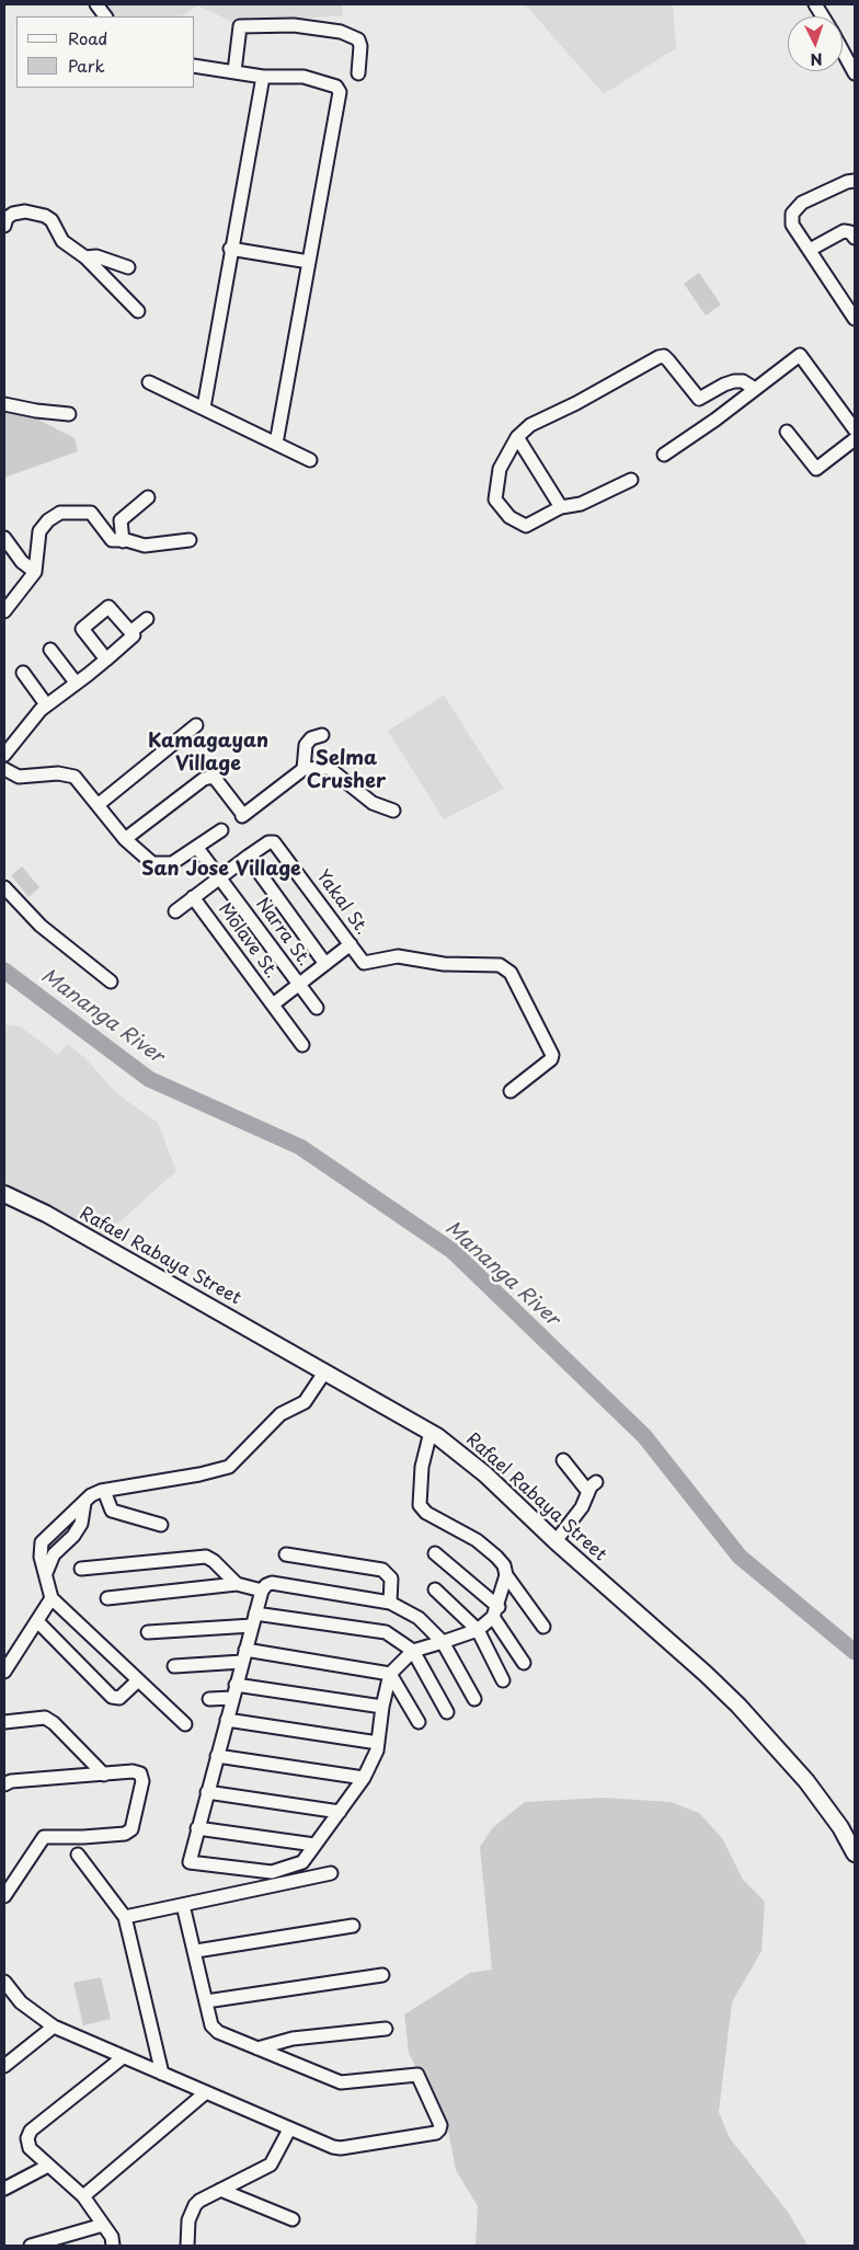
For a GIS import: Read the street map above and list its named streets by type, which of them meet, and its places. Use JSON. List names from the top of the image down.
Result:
{
  "streets": {
    "main road": ["Rafael Rabaya Street"],
    "street": ["Yakal St.", "Narra St.", "Molave St."]
  },
  "districts": ["Kamagayan Village", "Selma Crusher", "San Jose Village"],
  "water": ["Mananga River"],
  "legend": ["Road", "Park"],
  "north": "bottom"
}
